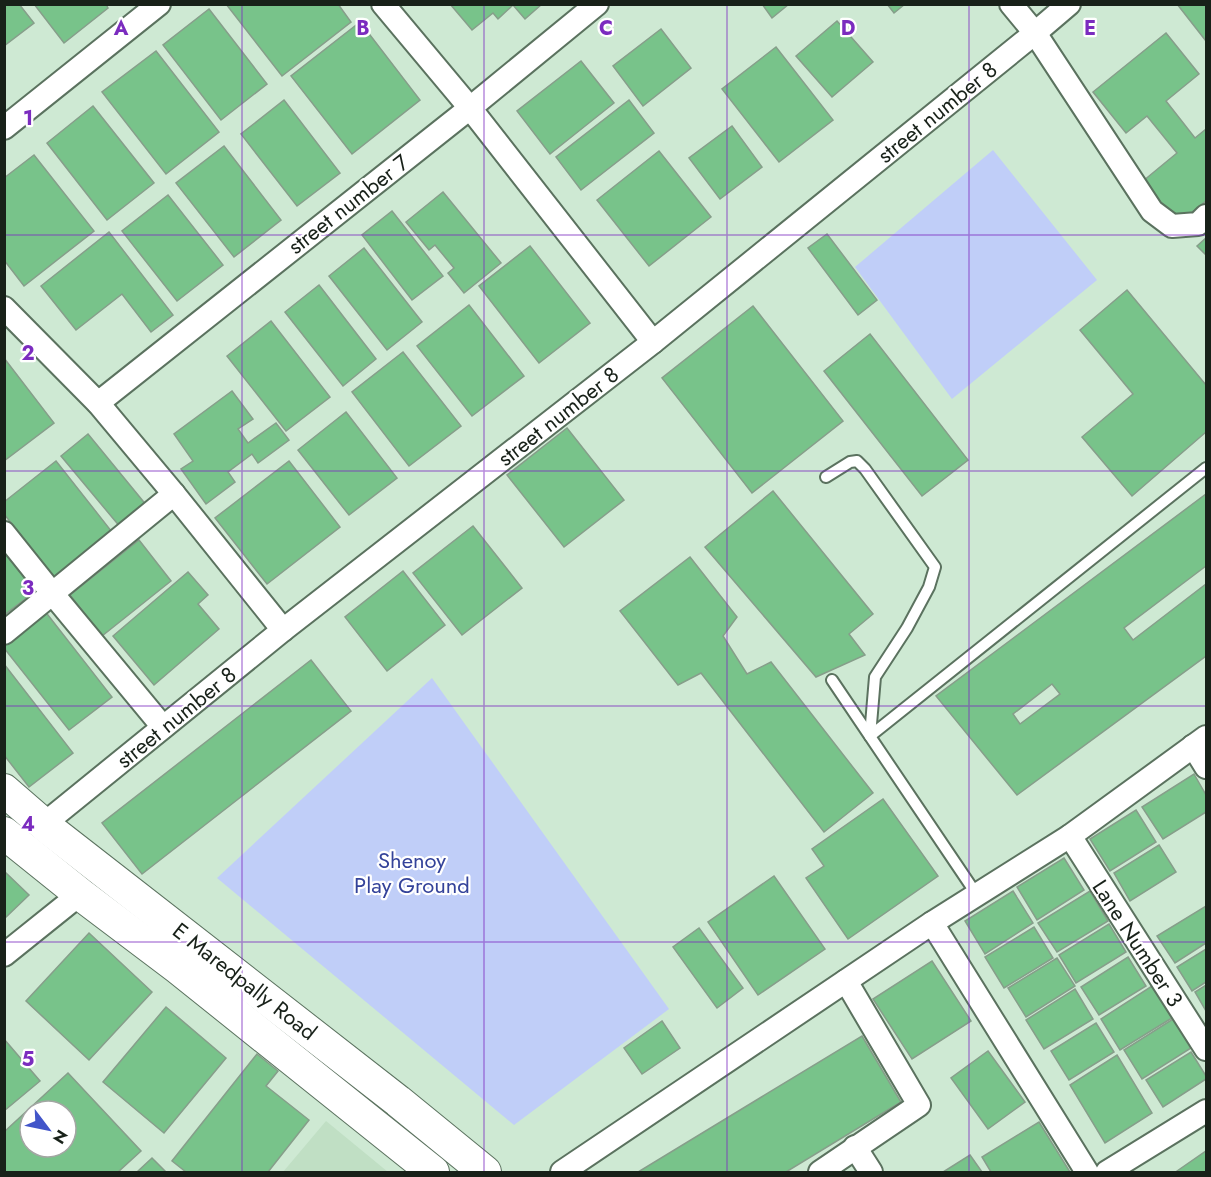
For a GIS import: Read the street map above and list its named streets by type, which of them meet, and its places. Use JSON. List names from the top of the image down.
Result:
{
  "streets": {
    "main road": ["E Maredpally Road"],
    "street": ["street number 8", "street number 7", "Lane Number 3"]
  },
  "crossings": [
    ["street number 8", "E Maredpally Road"]
  ],
  "parks": ["Shenoy Play Ground"],
  "north": "bottom right",
  "grid": {
    "columns": [
      "A",
      "B",
      "C",
      "D",
      "E"
    ],
    "rows": [
      "1",
      "2",
      "3",
      "4",
      "5"
    ]
  }
}
